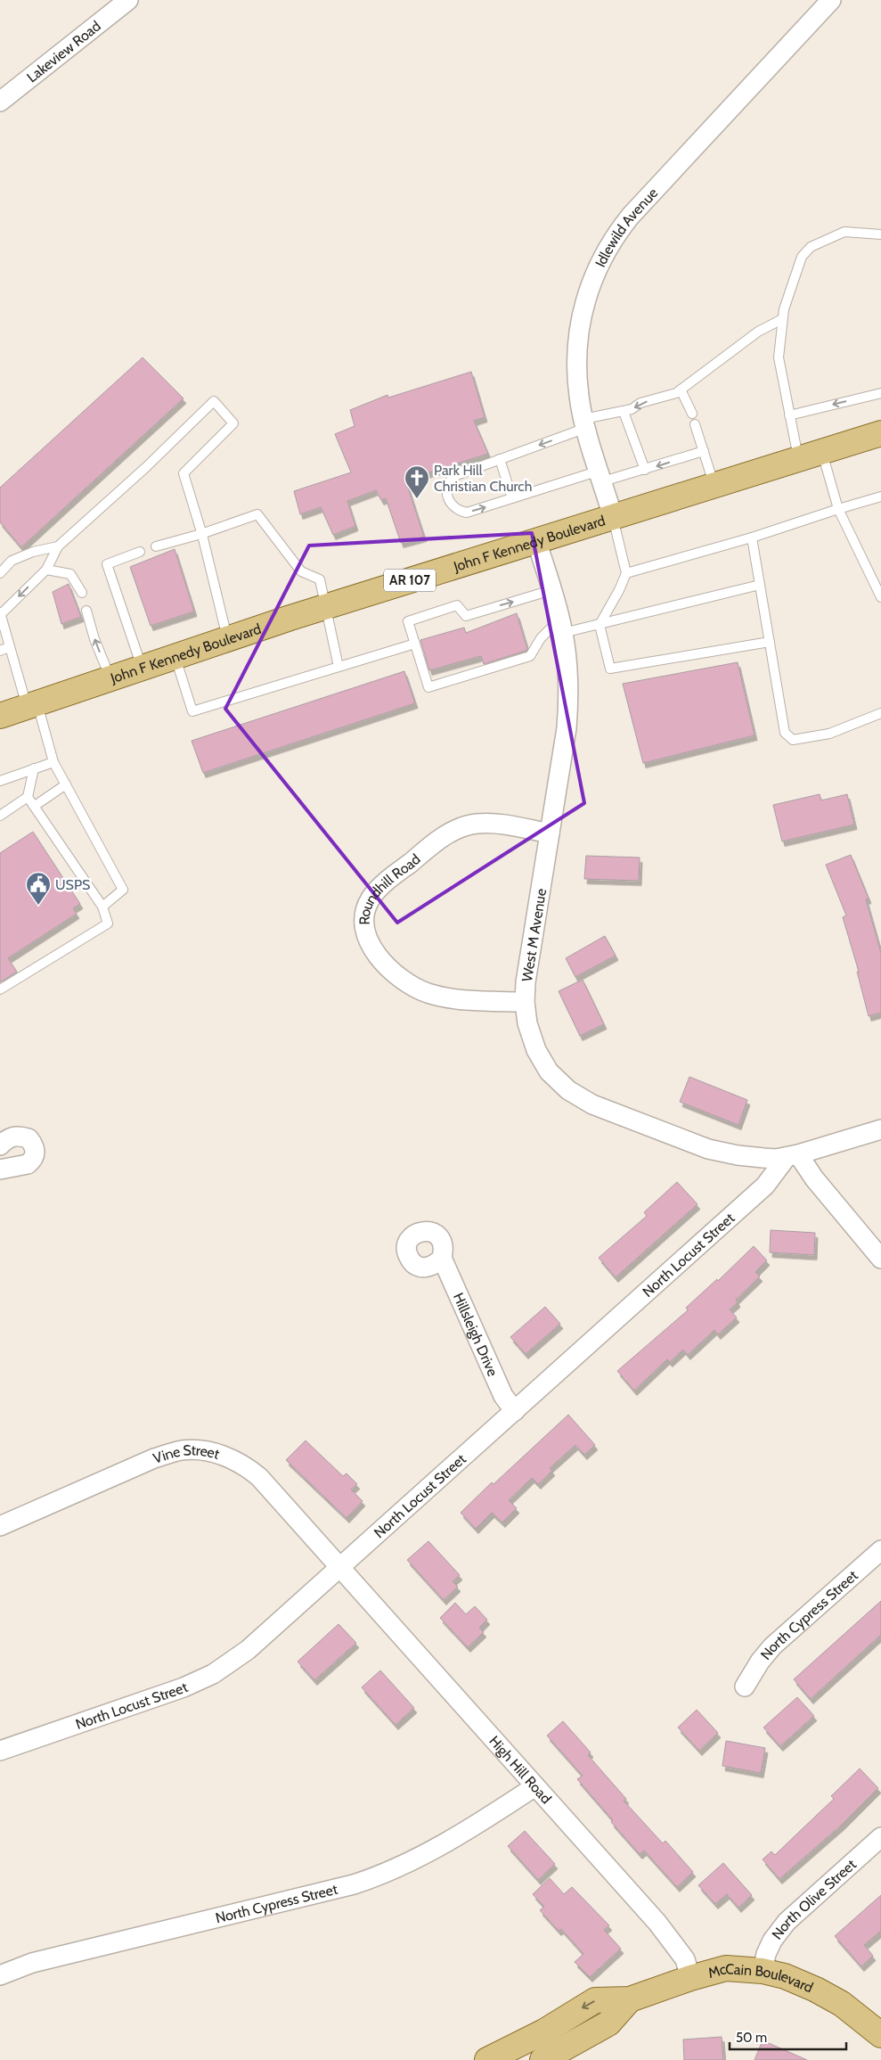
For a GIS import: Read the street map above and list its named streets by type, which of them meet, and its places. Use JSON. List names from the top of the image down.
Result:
{
  "streets": {
    "main road": ["John F Kennedy Boulevard", "AR 107", "McCain Boulevard"],
    "street": [
      "Lakeview Road",
      "Idlewild Avenue",
      "Roundhill Road",
      "West M Avenue",
      "North Locust Street",
      "Hillsleigh Drive",
      "Vine Street",
      "North Cypress Street",
      "High Hill Road",
      "North Olive Street"
    ]
  },
  "crossings": [
    ["Idlewild Avenue", "John F Kennedy Boulevard"],
    ["John F Kennedy Boulevard", "West M Avenue"],
    ["Roundhill Road", "West M Avenue"],
    ["West M Avenue", "North Locust Street"],
    ["North Locust Street", "Hillsleigh Drive"],
    ["North Locust Street", "Vine Street"],
    ["North Locust Street", "High Hill Road"],
    ["Vine Street", "High Hill Road"],
    ["North Cypress Street", "High Hill Road"],
    ["High Hill Road", "McCain Boulevard"],
    ["North Olive Street", "McCain Boulevard"]
  ],
  "places": {
    "church": ["Park Hill Christian Church"],
    "public building": ["USPS"]
  },
  "scale_bar": "50 m"
}
